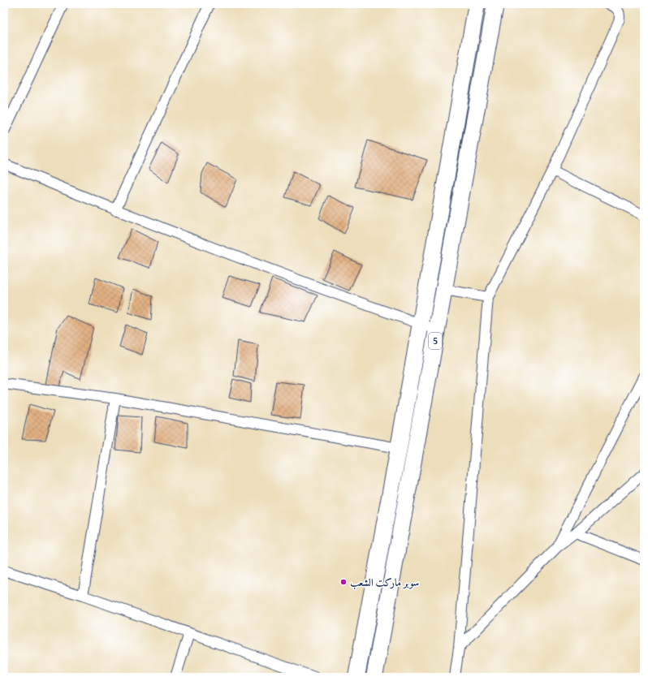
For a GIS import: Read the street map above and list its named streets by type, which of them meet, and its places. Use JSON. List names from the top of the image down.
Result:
{
  "streets": {
    "main road": ["5"]
  },
  "places": ["سوبر ماركت الشعب"]
}
